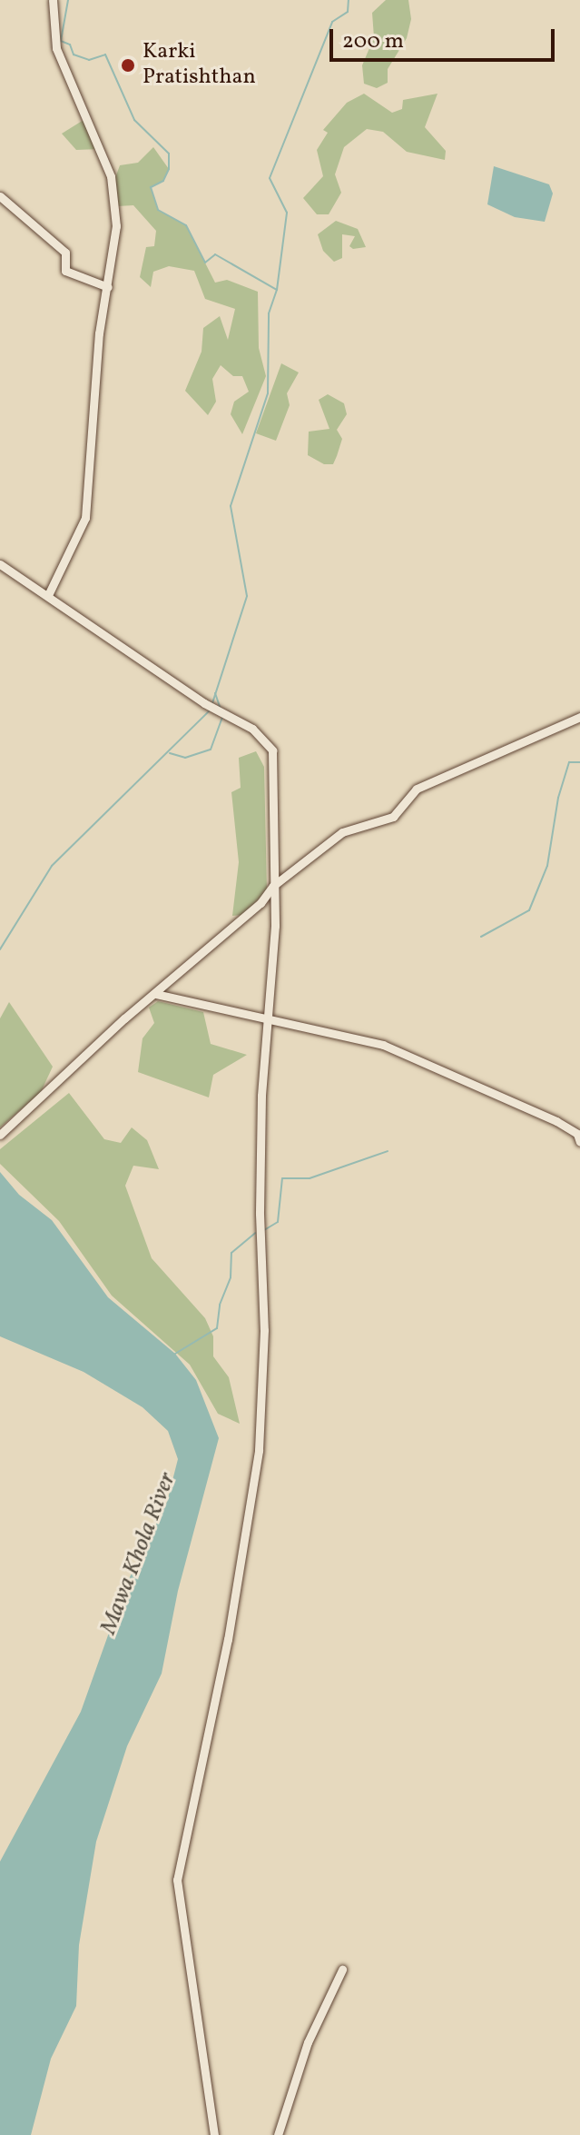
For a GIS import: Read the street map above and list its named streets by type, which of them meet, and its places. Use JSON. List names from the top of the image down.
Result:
{
  "water": ["Mawa Khola River"],
  "places": ["Karki Pratishthan"],
  "scale_bar": "200 m"
}
